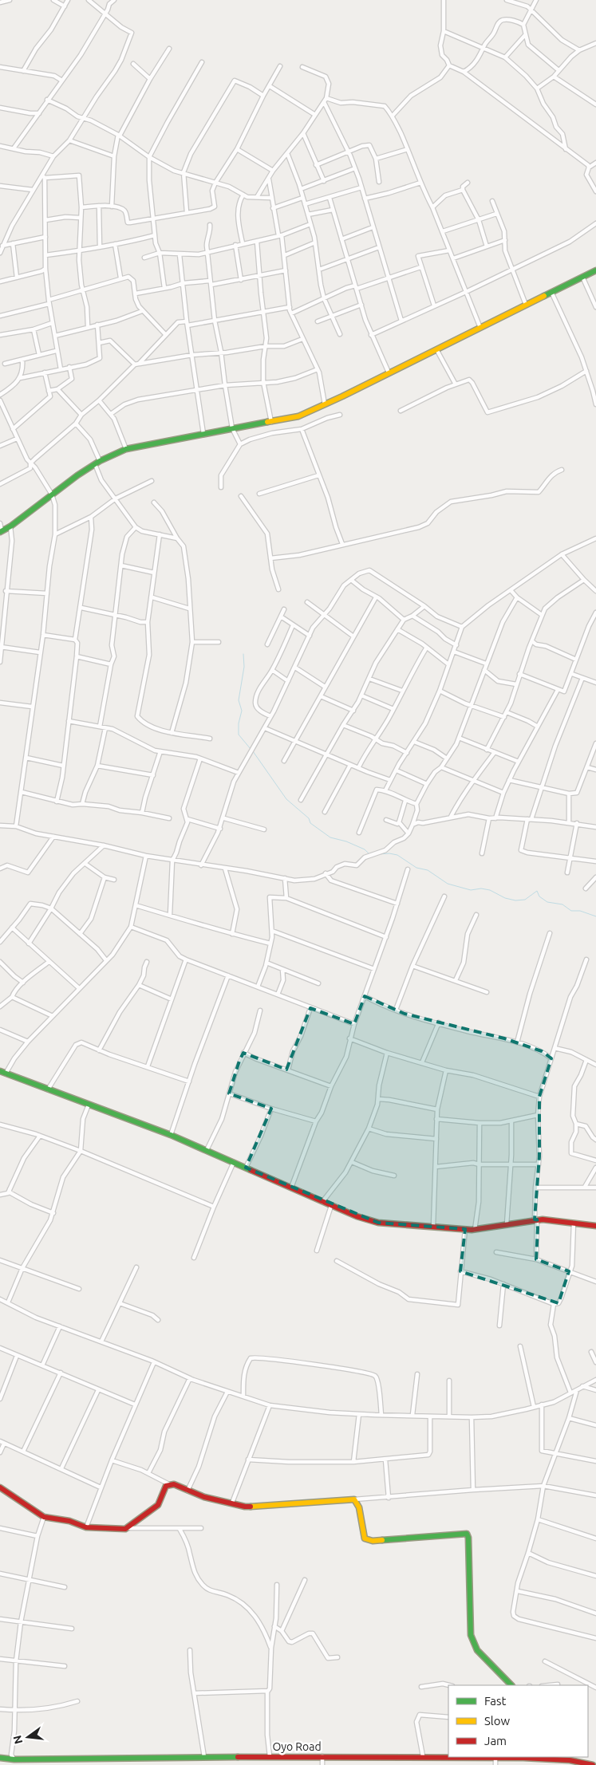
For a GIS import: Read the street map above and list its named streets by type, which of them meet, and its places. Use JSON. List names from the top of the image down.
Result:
{
  "streets": {
    "main road": ["Oyo Road"]
  },
  "legend": ["Fast", "Slow", "Jam"],
  "north": "left"
}
